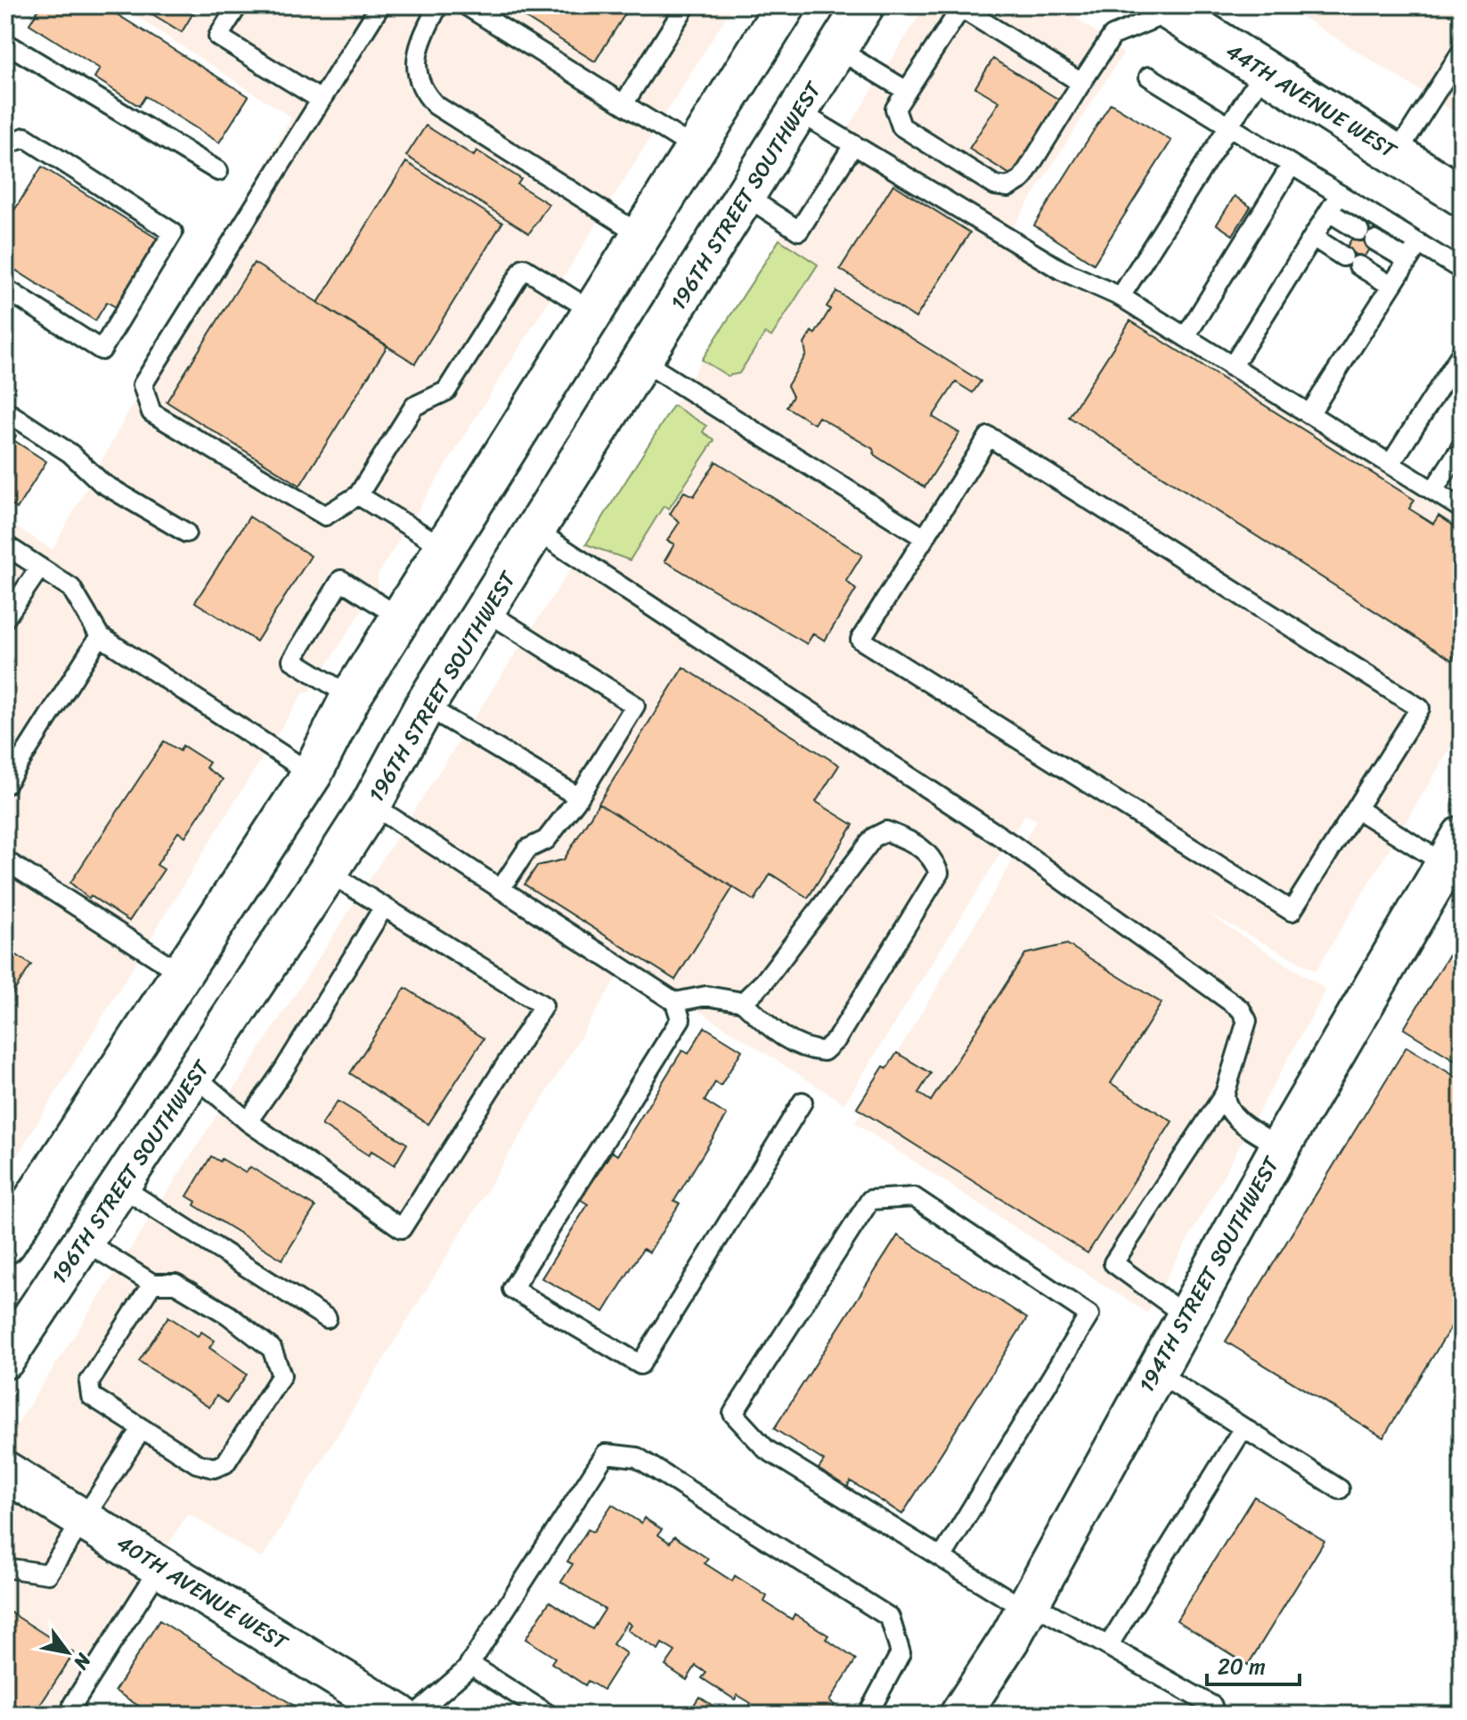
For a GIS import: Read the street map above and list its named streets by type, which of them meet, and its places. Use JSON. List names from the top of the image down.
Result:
{
  "streets": {
    "main road": [
      "44TH AVENUE WEST",
      "196TH STREET SOUTHWEST",
      "194TH STREET SOUTHWEST",
      "40TH AVENUE WEST"
    ]
  },
  "scale_bar": "20 m",
  "north": "bottom right"
}
